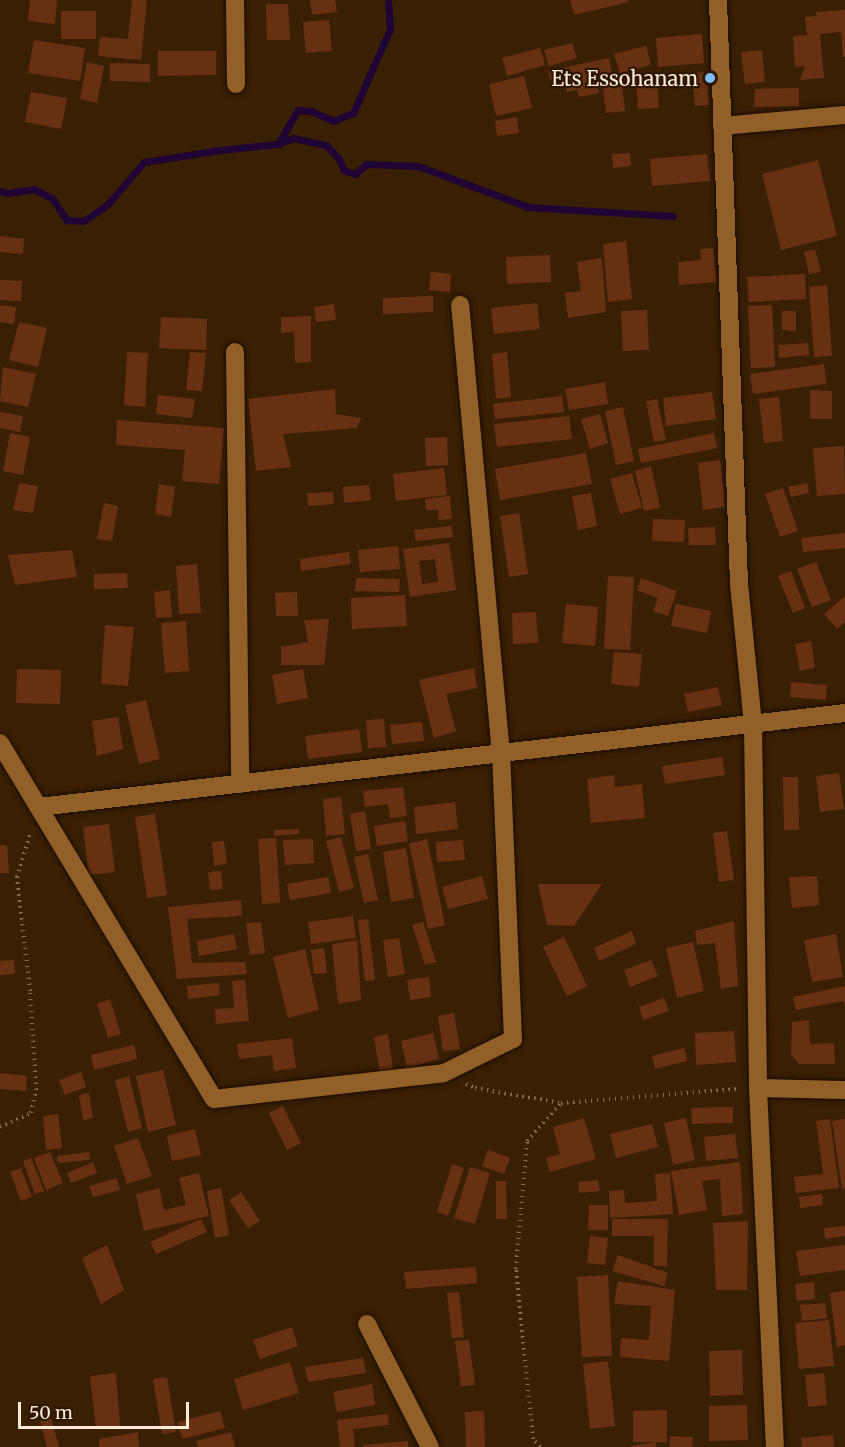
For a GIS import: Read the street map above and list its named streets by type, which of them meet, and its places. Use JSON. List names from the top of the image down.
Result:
{
  "places": ["Ets Essohanam"],
  "scale_bar": "50 m"
}
